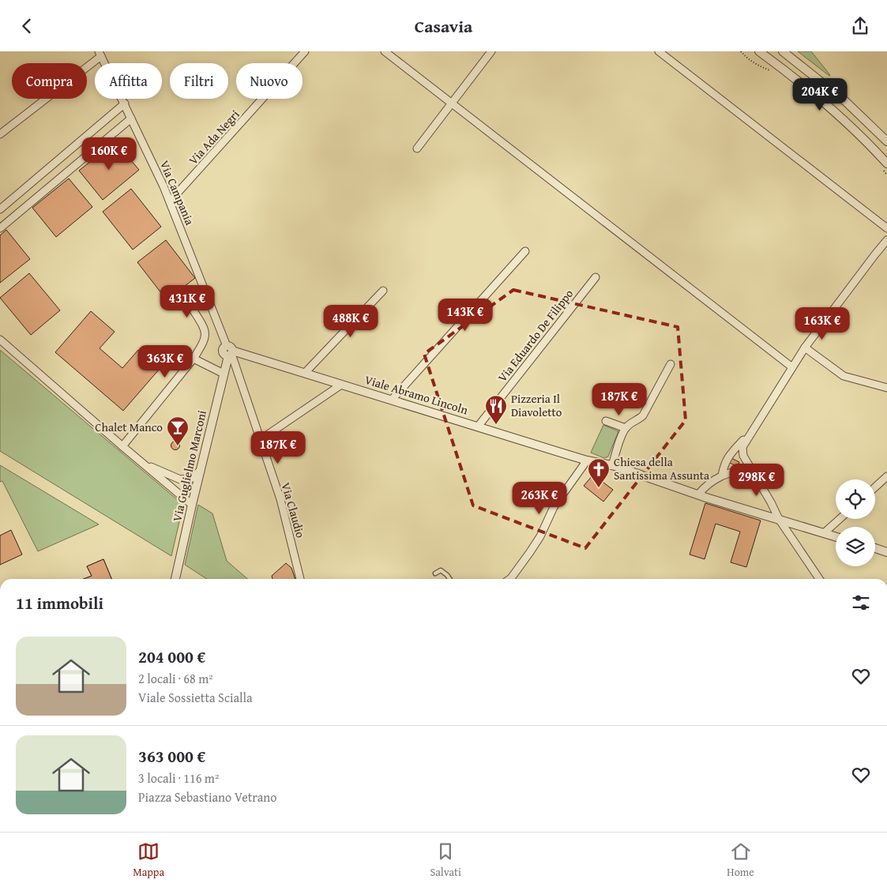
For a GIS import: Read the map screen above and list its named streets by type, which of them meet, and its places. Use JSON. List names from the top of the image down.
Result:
{
  "streets": {
    "street": [
      "Via Ada Negri",
      "Via Campania",
      "Via Eduardo De Filippo",
      "Viale Abramo Lincoln",
      "Via Guglielmo Marconi",
      "Via Claudio"
    ]
  },
  "crossings": [
    ["Via Ada Negri", "Via Campania"],
    ["Via Campania", "Viale Abramo Lincoln"],
    ["Via Campania", "Via Guglielmo Marconi"],
    ["Via Campania", "Via Claudio"],
    ["Via Eduardo De Filippo", "Viale Abramo Lincoln"],
    ["Viale Abramo Lincoln", "Via Guglielmo Marconi"],
    ["Viale Abramo Lincoln", "Via Claudio"],
    ["Via Guglielmo Marconi", "Via Claudio"]
  ],
  "places": {
    "restaurant": ["Pizzeria Il Diavoletto"],
    "bar": ["Chalet Manco"],
    "church": ["Chiesa della Santissima Assunta"]
  },
  "page": {
    "header": "Casavia",
    "chip": [
      "Compra",
      "Affitta",
      "Filtri",
      "Nuovo"
    ],
    "price": [
      "204K €",
      "160K €",
      "431K €",
      "143K €",
      "488K €",
      "163K €",
      "363K €",
      "187K €",
      "187K €",
      "298K €",
      "263K €"
    ],
    "heading": "11 immobili",
    "list": [
      {
        "name": "204 000 €",
        "note": "2 locali · 68 m² · Viale Sossietta Scialla"
      },
      {
        "name": "363 000 €",
        "note": "3 locali · 116 m² · Piazza Sebastiano Vetrano"
      }
    ],
    "tabs": ["Mappa", "Salvati", "Home"]
  }
}
